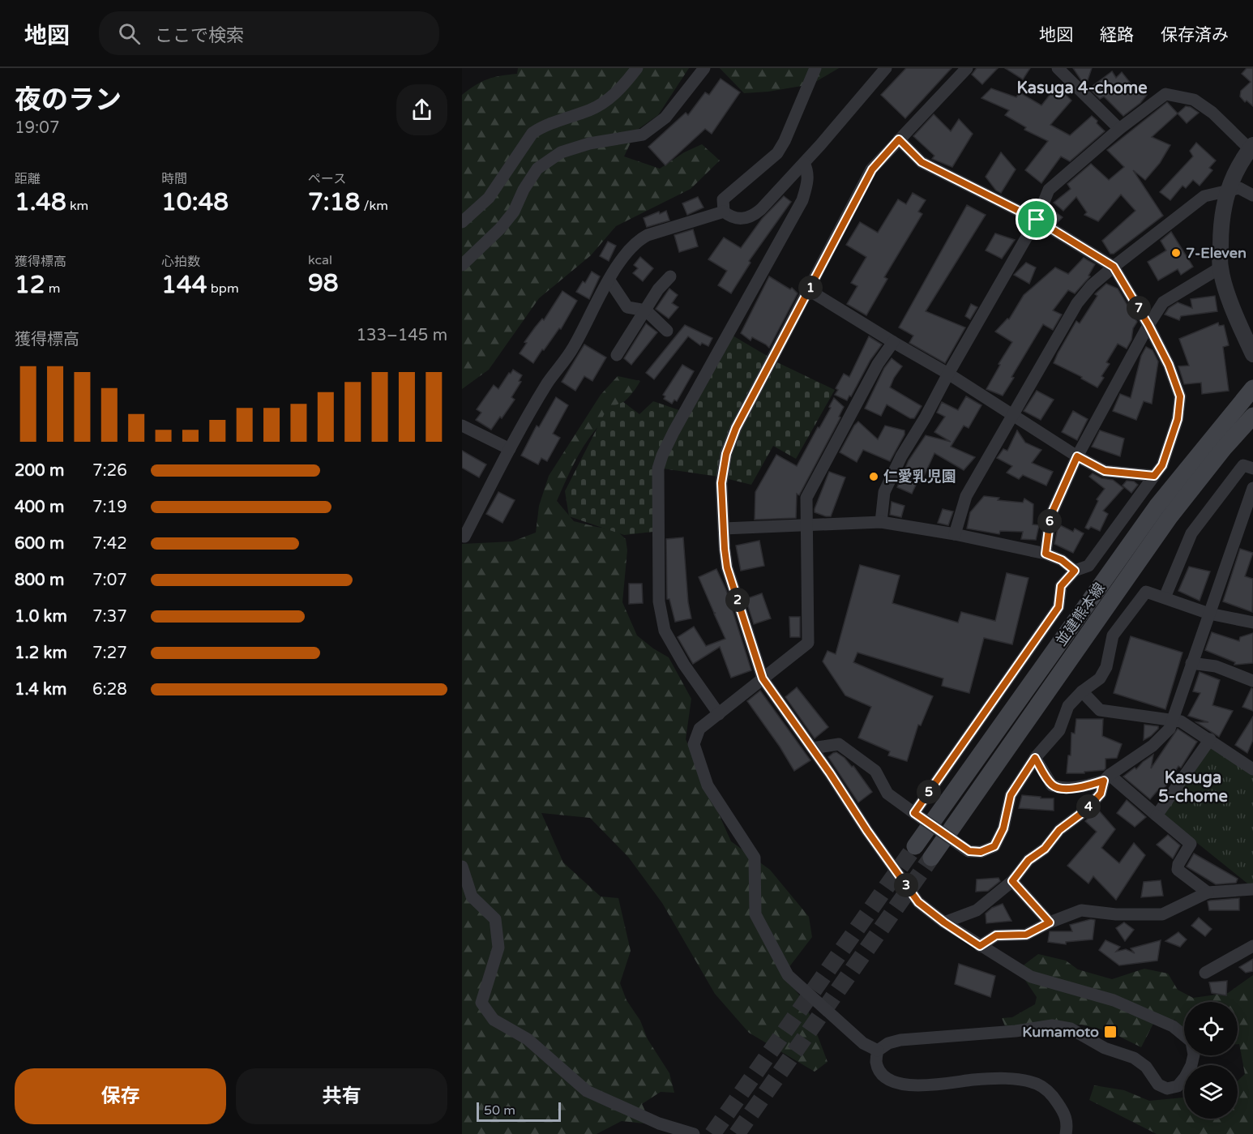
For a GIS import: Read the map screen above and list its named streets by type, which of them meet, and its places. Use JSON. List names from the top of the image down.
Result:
{
  "streets": {
    "main road": ["並建熊本線"]
  },
  "districts": ["Kasuga 4-chome", "Kasuga 5-chome"],
  "places": {
    "other": ["7-Eleven", "仁愛乳児園"],
    "transit": ["Kumamoto"]
  },
  "scale_bar": "50 m",
  "page": {
    "header": "地図",
    "search": "ここで検索",
    "nav": ["地図", "経路", "保存済み"],
    "heading": ["夜のラン", "19:07"],
    "stats": [
      ["距離", "1.48 km"],
      ["時間", "10:48"],
      ["ペース", "7:18 /km"],
      ["獲得標高", "12 m"],
      ["心拍数", "144 bpm"],
      ["kcal", "98"]
    ],
    "pins": [
      "1",
      "7",
      "6",
      "2",
      "5",
      "4",
      "3"
    ],
    "chart": ["獲得標高", "133–145 m"],
    "list": [
      {
        "name": "200 m",
        "note": "7:26"
      },
      {
        "name": "400 m",
        "note": "7:19"
      },
      {
        "name": "600 m",
        "note": "7:42"
      },
      {
        "name": "800 m",
        "note": "7:07"
      },
      {
        "name": "1.0 km",
        "note": "7:37"
      },
      {
        "name": "1.2 km",
        "note": "7:27"
      },
      {
        "name": "1.4 km",
        "note": "6:28"
      }
    ],
    "buttons": ["保存", "共有"],
    "scale": "50 m"
  }
}
